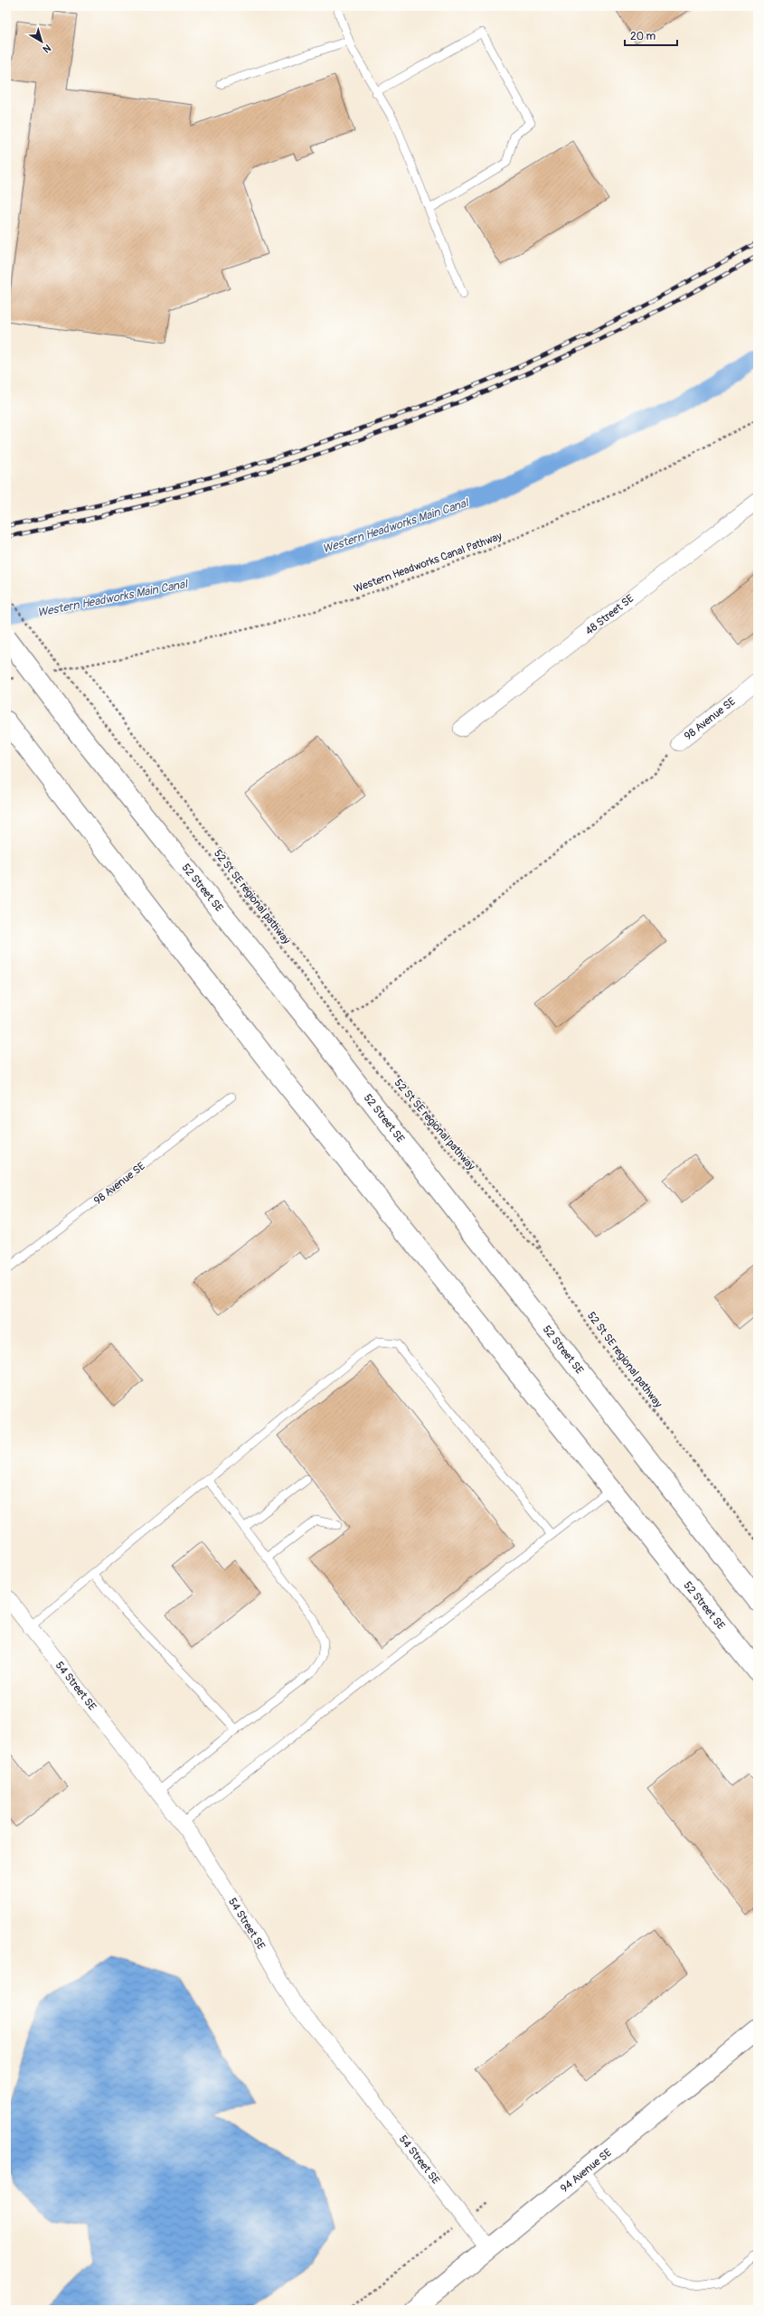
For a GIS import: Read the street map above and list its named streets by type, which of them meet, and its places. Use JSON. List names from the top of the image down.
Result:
{
  "streets": {
    "main road": ["52 Street SE", "94 Avenue SE"],
    "street": ["48 Street SE", "98 Avenue SE", "54 Street SE"],
    "path": ["Western Headworks Canal Pathway", "52 St SE regional pathway"]
  },
  "crossings": [
    ["54 Street SE", "94 Avenue SE"]
  ],
  "water": ["Western Headworks Main Canal"],
  "scale_bar": "20 m",
  "north": "bottom right"
}
